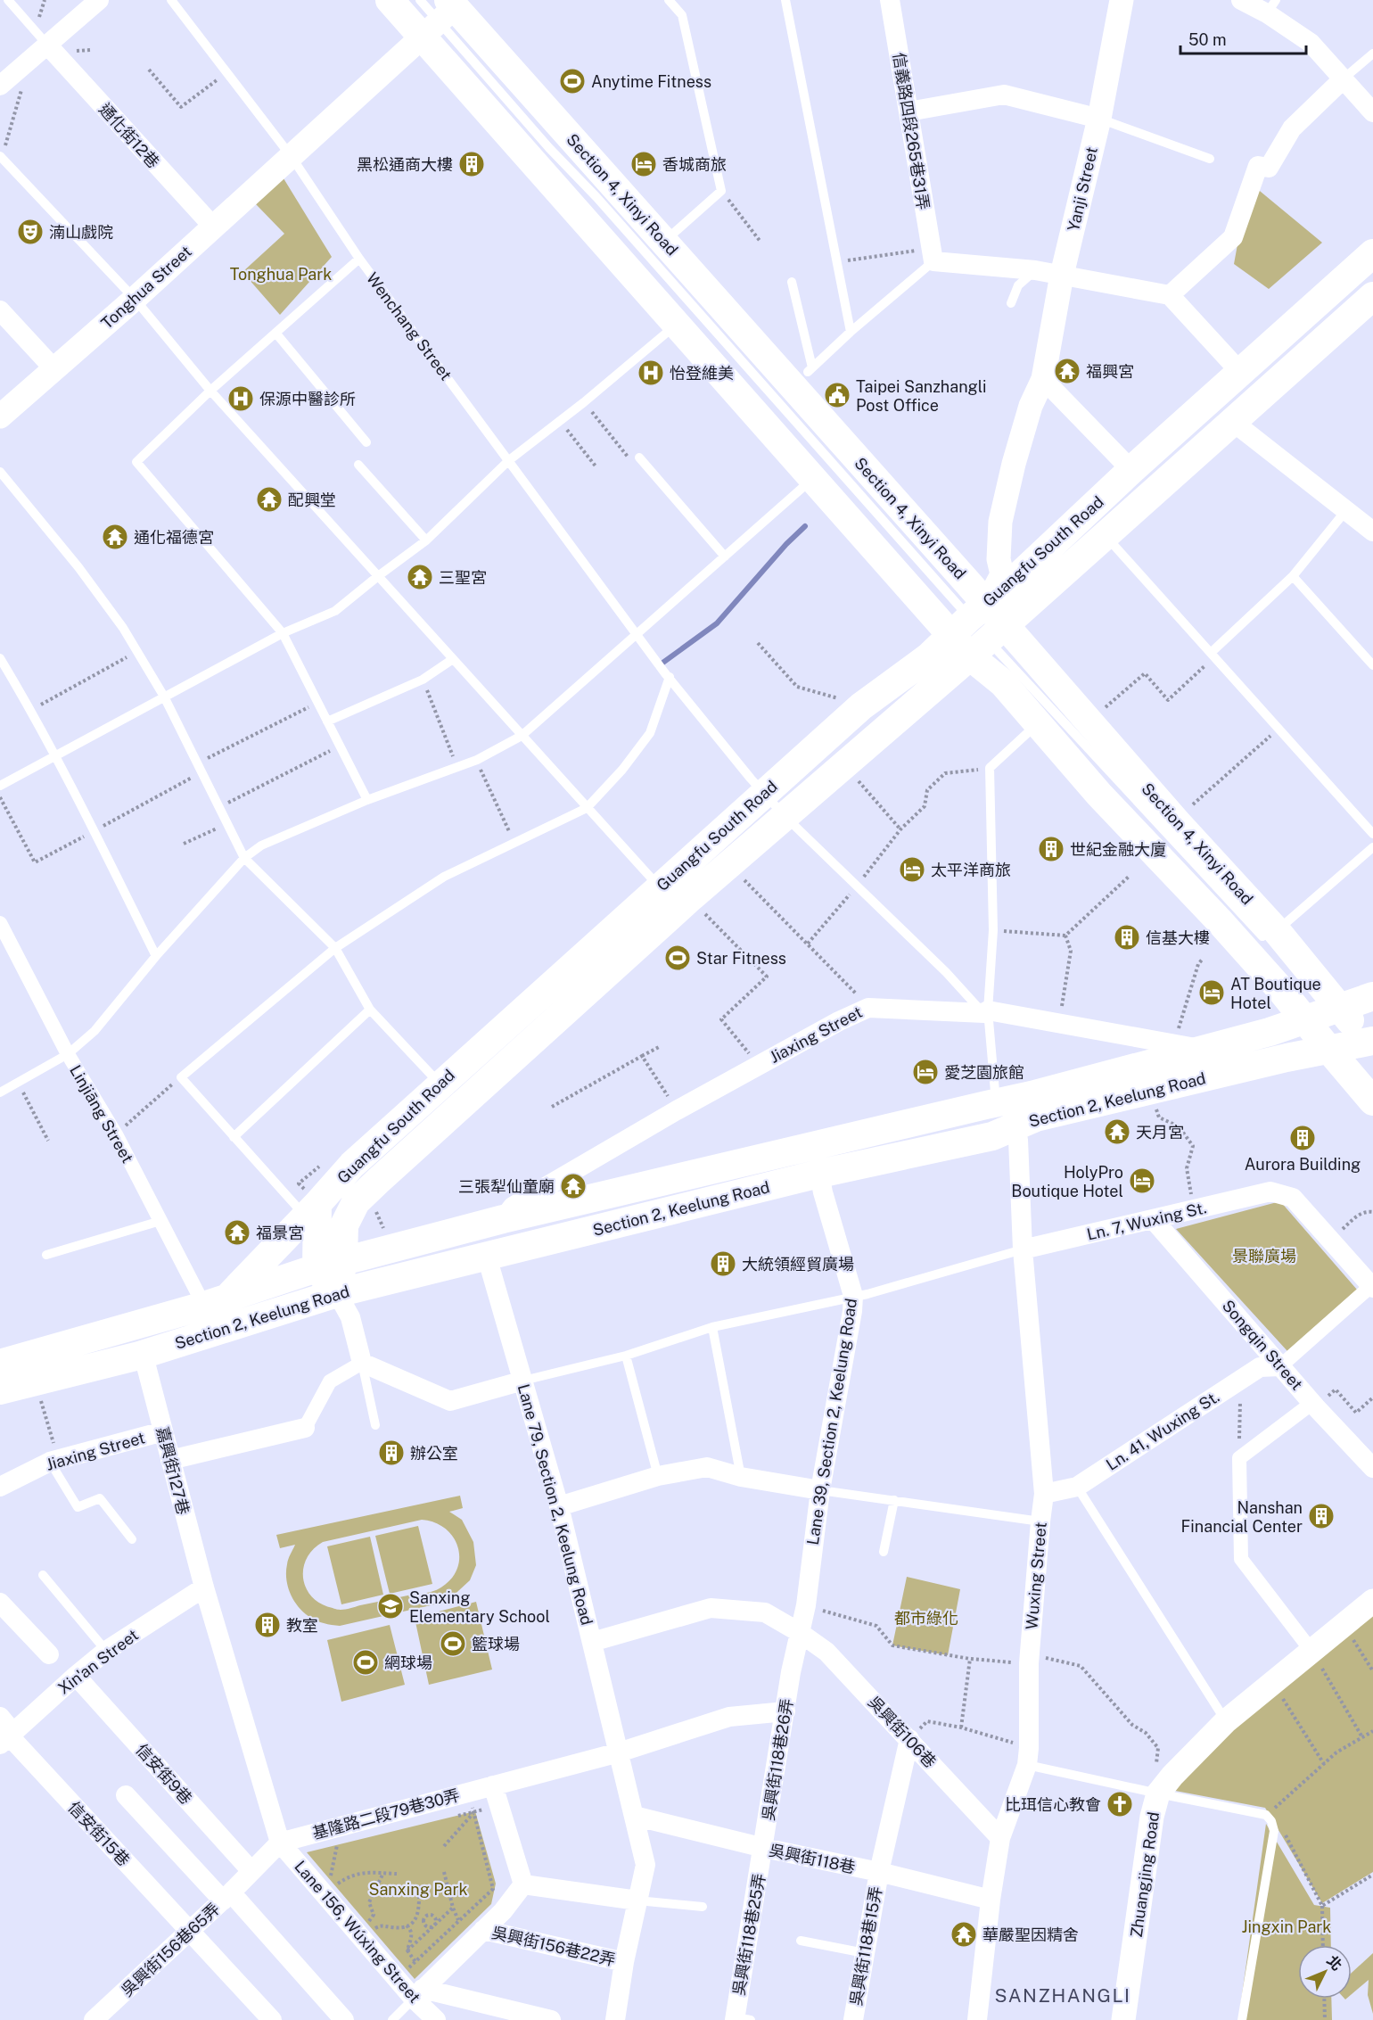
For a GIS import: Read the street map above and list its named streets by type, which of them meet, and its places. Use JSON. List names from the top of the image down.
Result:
{
  "streets": {
    "main road": ["Section 4, Xinyi Road", "Guangfu South Road", "Section 2, Keelung Road"],
    "street": [
      "信義路四段265巷31弄",
      "通化街12巷",
      "Yanji Street",
      "Tonghua Street",
      "Jiaxing Street",
      "Linjiāng Street",
      "Ln. 7, Wuxing St.",
      "Songqin Street",
      "Lane 39, Section 2, Keelung Road",
      "Ln. 41, Wuxing St.",
      "嘉興街127巷",
      "Lane 79, Section 2, Keelung Road",
      "Wuxing Street",
      "Xin'an Street",
      "吳興街106巷",
      "吳興街118巷26弄",
      "信安街9巷",
      "基隆路二段79巷30弄",
      "信安街15巷",
      "吳興街118巷",
      "Zhuangjing Road",
      "Lane 156, Wúxìng Street",
      "吳興街118巷25弄",
      "吳興街156巷22弄",
      "吳興街118巷15弄",
      "吳興街156巷65弄"
    ],
    "lane": ["Wenchang Street"]
  },
  "crossings": [
    ["通化街12巷", "Tonghua Street"],
    ["Yanji Street", "Section 4, Xinyi Road"],
    ["Yanji Street", "Guangfu South Road"],
    ["Section 4, Xinyi Road", "Tonghua Street"],
    ["Section 4, Xinyi Road", "Guangfu South Road"],
    ["Section 4, Xinyi Road", "Section 2, Keelung Road"],
    ["Tonghua Street", "Wenchang Street"],
    ["Guangfu South Road", "Section 2, Keelung Road"],
    ["Guangfu South Road", "Linjiāng Street"],
    ["Jiaxing Street", "Section 2, Keelung Road"],
    ["Jiaxing Street", "嘉興街127巷"],
    ["Section 2, Keelung Road", "Linjiāng Street"],
    ["Section 2, Keelung Road", "Lane 39, Section 2, Keelung Road"],
    ["Section 2, Keelung Road", "嘉興街127巷"],
    ["Section 2, Keelung Road", "Lane 79, Section 2, Keelung Road"],
    ["Section 2, Keelung Road", "Wuxing Street"],
    ["Ln. 7, Wuxing St.", "Songqin Street"],
    ["Ln. 7, Wuxing St.", "Wuxing Street"],
    ["Songqin Street", "Ln. 41, Wuxing St."],
    ["Lane 39, Section 2, Keelung Road", "吳興街106巷"],
    ["Lane 39, Section 2, Keelung Road", "吳興街118巷26弄"],
    ["Ln. 41, Wuxing St.", "Wuxing Street"],
    ["嘉興街127巷", "Xin'an Street"],
    ["嘉興街127巷", "基隆路二段79巷30弄"],
    ["嘉興街127巷", "Lane 156, Wúxìng Street"],
    ["嘉興街127巷", "吳興街156巷65弄"],
    ["Lane 79, Section 2, Keelung Road", "吳興街106巷"],
    ["Lane 79, Section 2, Keelung Road", "基隆路二段79巷30弄"],
    ["Lane 79, Section 2, Keelung Road", "吳興街118巷"],
    ["Lane 79, Section 2, Keelung Road", "吳興街156巷22弄"],
    ["Wuxing Street", "吳興街106巷"],
    ["Wuxing Street", "吳興街118巷"],
    ["Xin'an Street", "信安街9巷"],
    ["Xin'an Street", "信安街15巷"],
    ["吳興街106巷", "吳興街118巷15弄"],
    ["吳興街118巷26弄", "基隆路二段79巷30弄"],
    ["吳興街118巷26弄", "吳興街118巷"],
    ["吳興街118巷26弄", "吳興街118巷25弄"],
    ["信安街9巷", "吳興街156巷65弄"],
    ["基隆路二段79巷30弄", "Lane 156, Wúxìng Street"],
    ["基隆路二段79巷30弄", "吳興街156巷65弄"],
    ["信安街15巷", "吳興街156巷65弄"],
    ["吳興街118巷", "吳興街118巷25弄"],
    ["吳興街118巷", "吳興街156巷22弄"],
    ["吳興街118巷", "吳興街118巷15弄"],
    ["Lane 156, Wúxìng Street", "吳興街156巷65弄"]
  ],
  "districts": ["SANZHANGLI"],
  "parks": [
    "Tonghua Park",
    "景聯廣場",
    "都市綠化",
    "Sanxing Park",
    "Jingxin Park"
  ],
  "places": {
    "sports": [
      "Anytime Fitness",
      "Star Fitness",
      "籃球場",
      "網球場"
    ],
    "building": [
      "黑松通商大樓",
      "世紀金融大廈",
      "信基大樓",
      "Aurora Building",
      "大統領經貿廣場",
      "辦公室",
      "Nanshan Financial Center",
      "教室"
    ],
    "hotel": [
      "香城商旅",
      "太平洋商旅",
      "AT Boutique Hotel",
      "愛芝園旅館",
      "HolyPro Boutique Hotel"
    ],
    "theatre": ["湳山戲院"],
    "temple": [
      "福興宮",
      "配興堂",
      "通化福德宮",
      "三聖宮",
      "天月宮",
      "三張犁仙童廟",
      "福景宮",
      "華嚴聖因精舍"
    ],
    "hospital": ["怡登維美", "保源中醫診所"],
    "public building": ["Taipei Sanzhangli Post Office"],
    "school or university": ["Sanxing Elementary School"],
    "church": ["比珥信心教會"]
  },
  "scale_bar": "50 m",
  "north": "top right"
}
